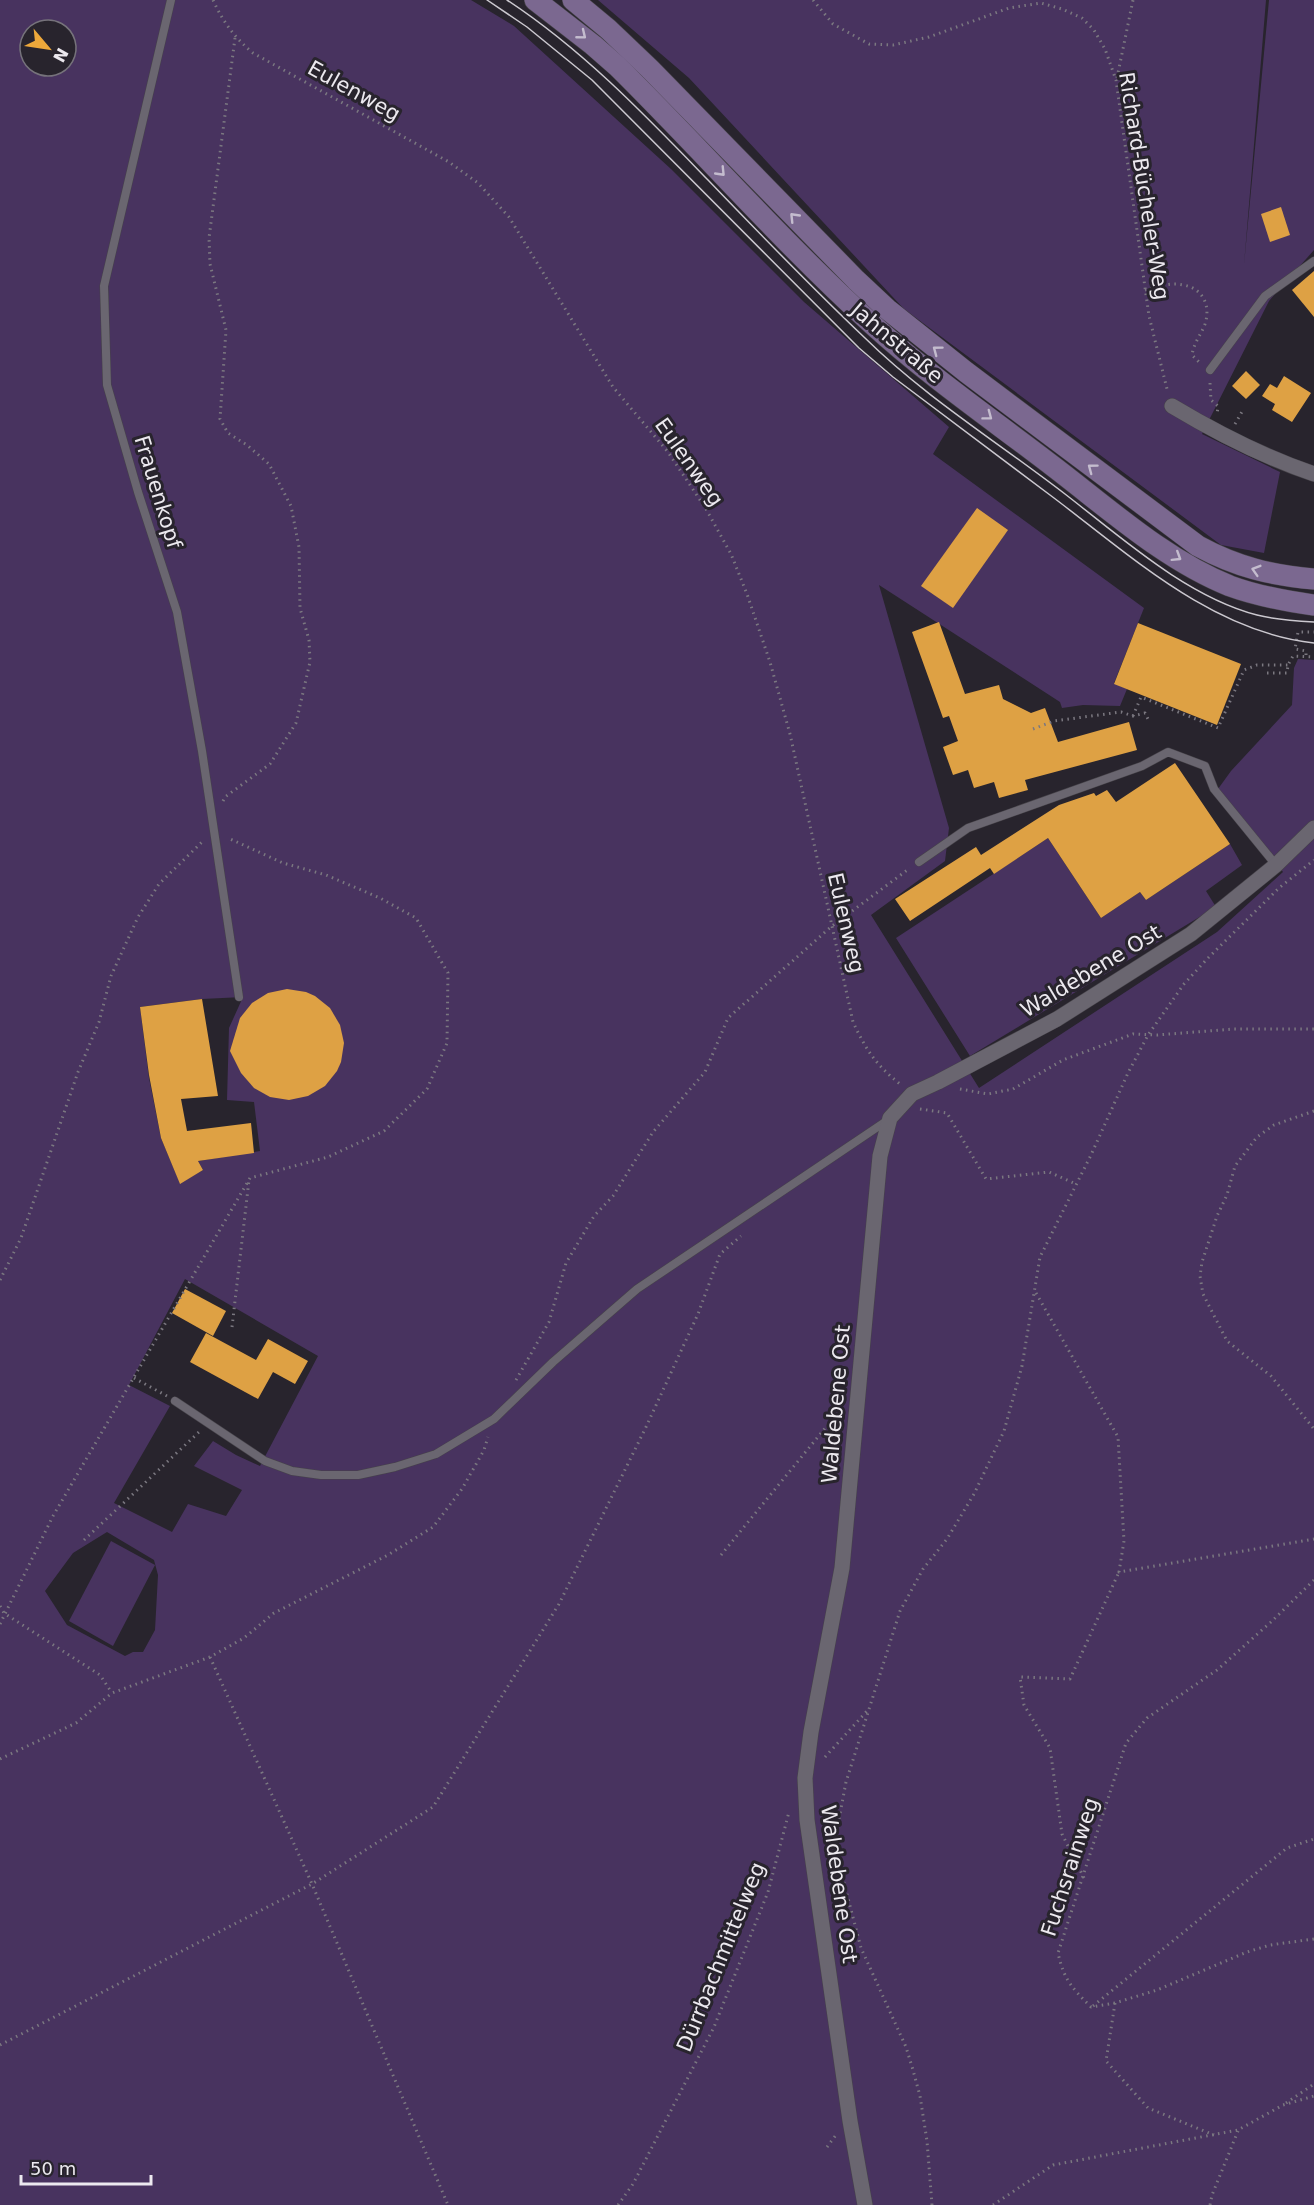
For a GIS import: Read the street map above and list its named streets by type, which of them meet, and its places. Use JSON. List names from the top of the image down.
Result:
{
  "streets": {
    "main road": ["Jahnstraße"],
    "street": ["Waldebene Ost"],
    "lane": ["Frauenkopf"],
    "path": [
      "Eulenweg",
      "Richard-Bücheler-Weg",
      "Fuchsrainweg",
      "Dürrbachmittelweg"
    ]
  },
  "crossings": [
    ["Eulenweg", "Waldebene Ost"]
  ],
  "scale_bar": "50 m",
  "north": "bottom right"
}
